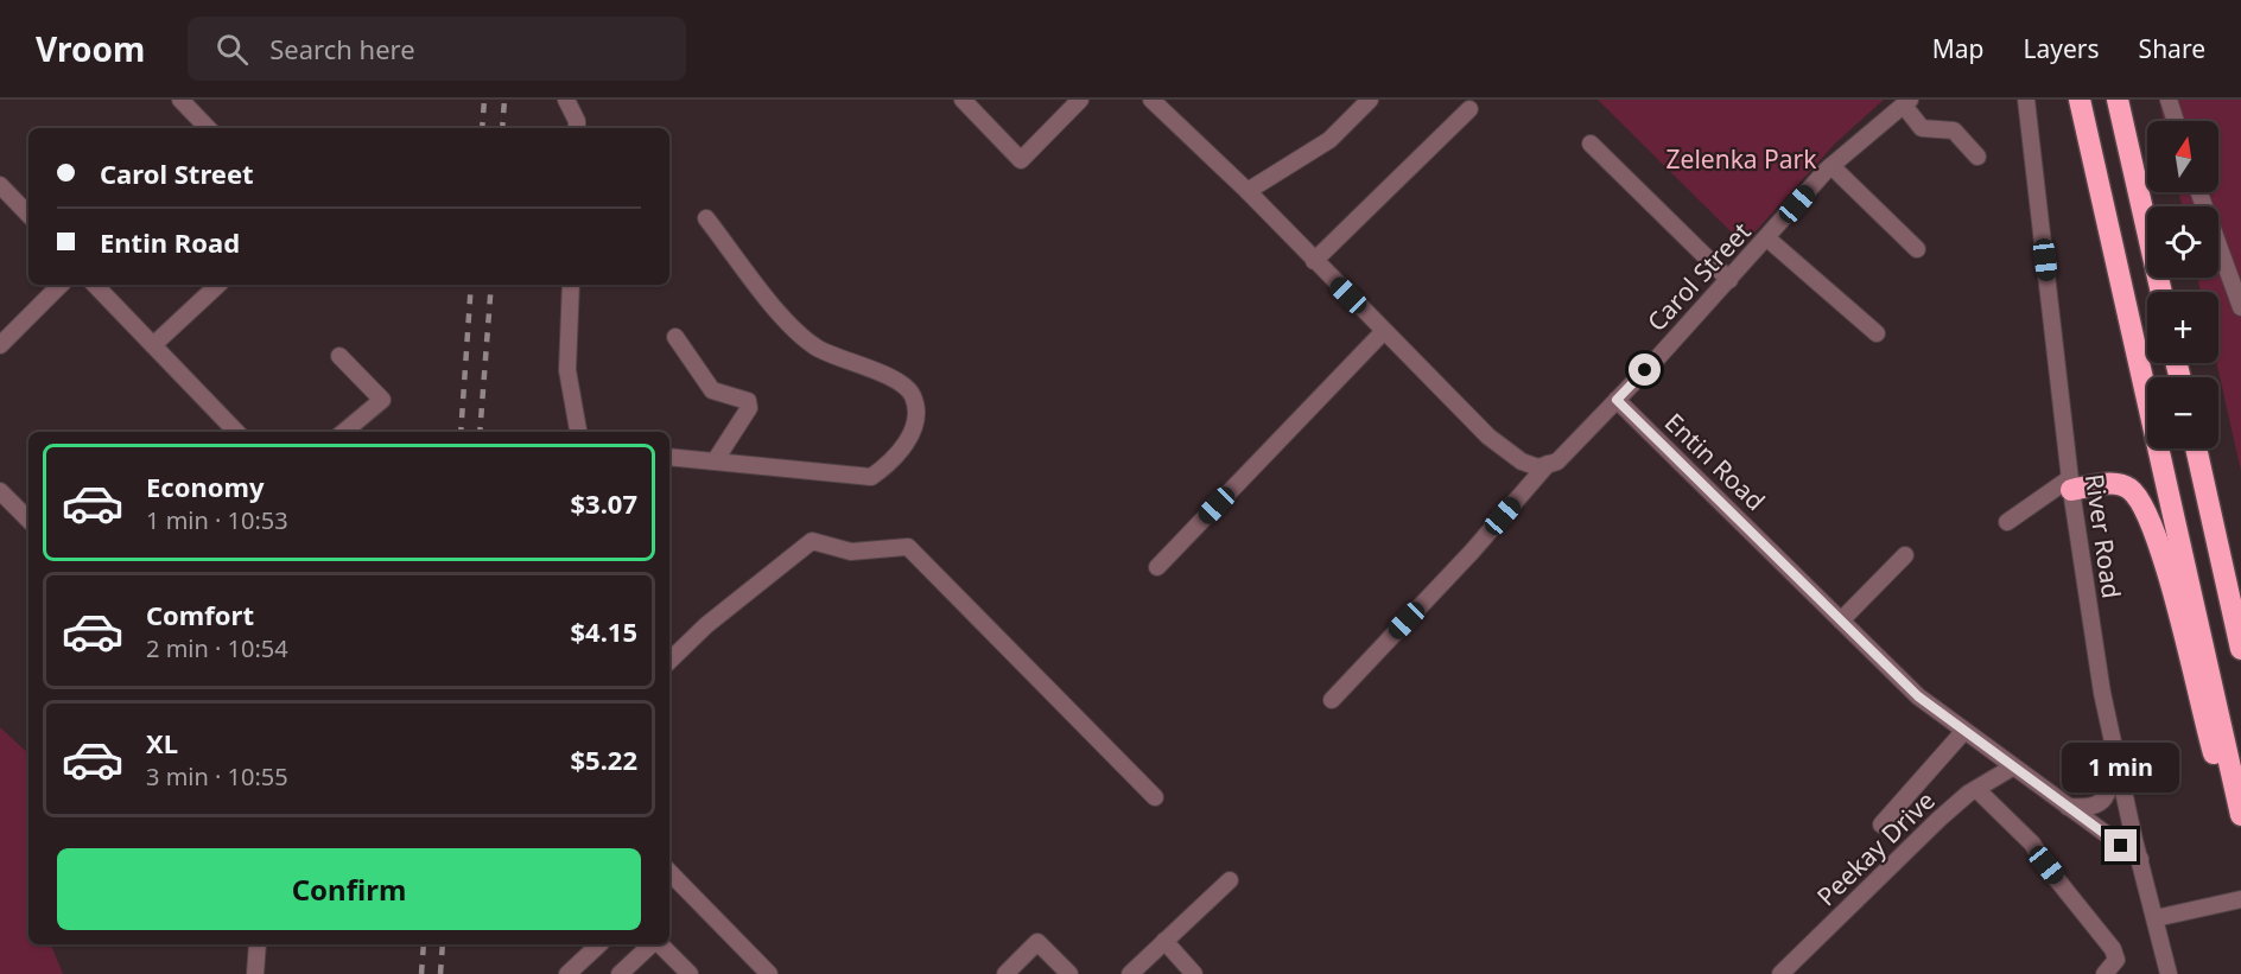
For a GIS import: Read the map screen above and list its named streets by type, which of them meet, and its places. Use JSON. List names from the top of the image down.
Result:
{
  "streets": {
    "street": [
      "Carol Street",
      "Entin Road",
      "River Road",
      "Peekay Drive"
    ]
  },
  "crossings": [
    ["Carol Street", "Entin Road"],
    ["Entin Road", "River Road"],
    ["Entin Road", "Peekay Drive"]
  ],
  "parks": ["Zelenka Park"],
  "north": "top",
  "page": {
    "header": "Vroom",
    "search": "Search here",
    "nav": ["Map", "Layers", "Share"],
    "map_buttons": ["+", "−"],
    "banner": ["Carol Street", "Entin Road"],
    "list": [
      {
        "name": "Economy",
        "note": "1 min · 10:53",
        "value": "$3.07"
      },
      {
        "name": "Comfort",
        "note": "2 min · 10:54",
        "value": "$4.15"
      },
      {
        "name": "XL",
        "note": "3 min · 10:55",
        "value": "$5.22"
      }
    ],
    "bubble": "1 min",
    "buttons": "Confirm"
  }
}
